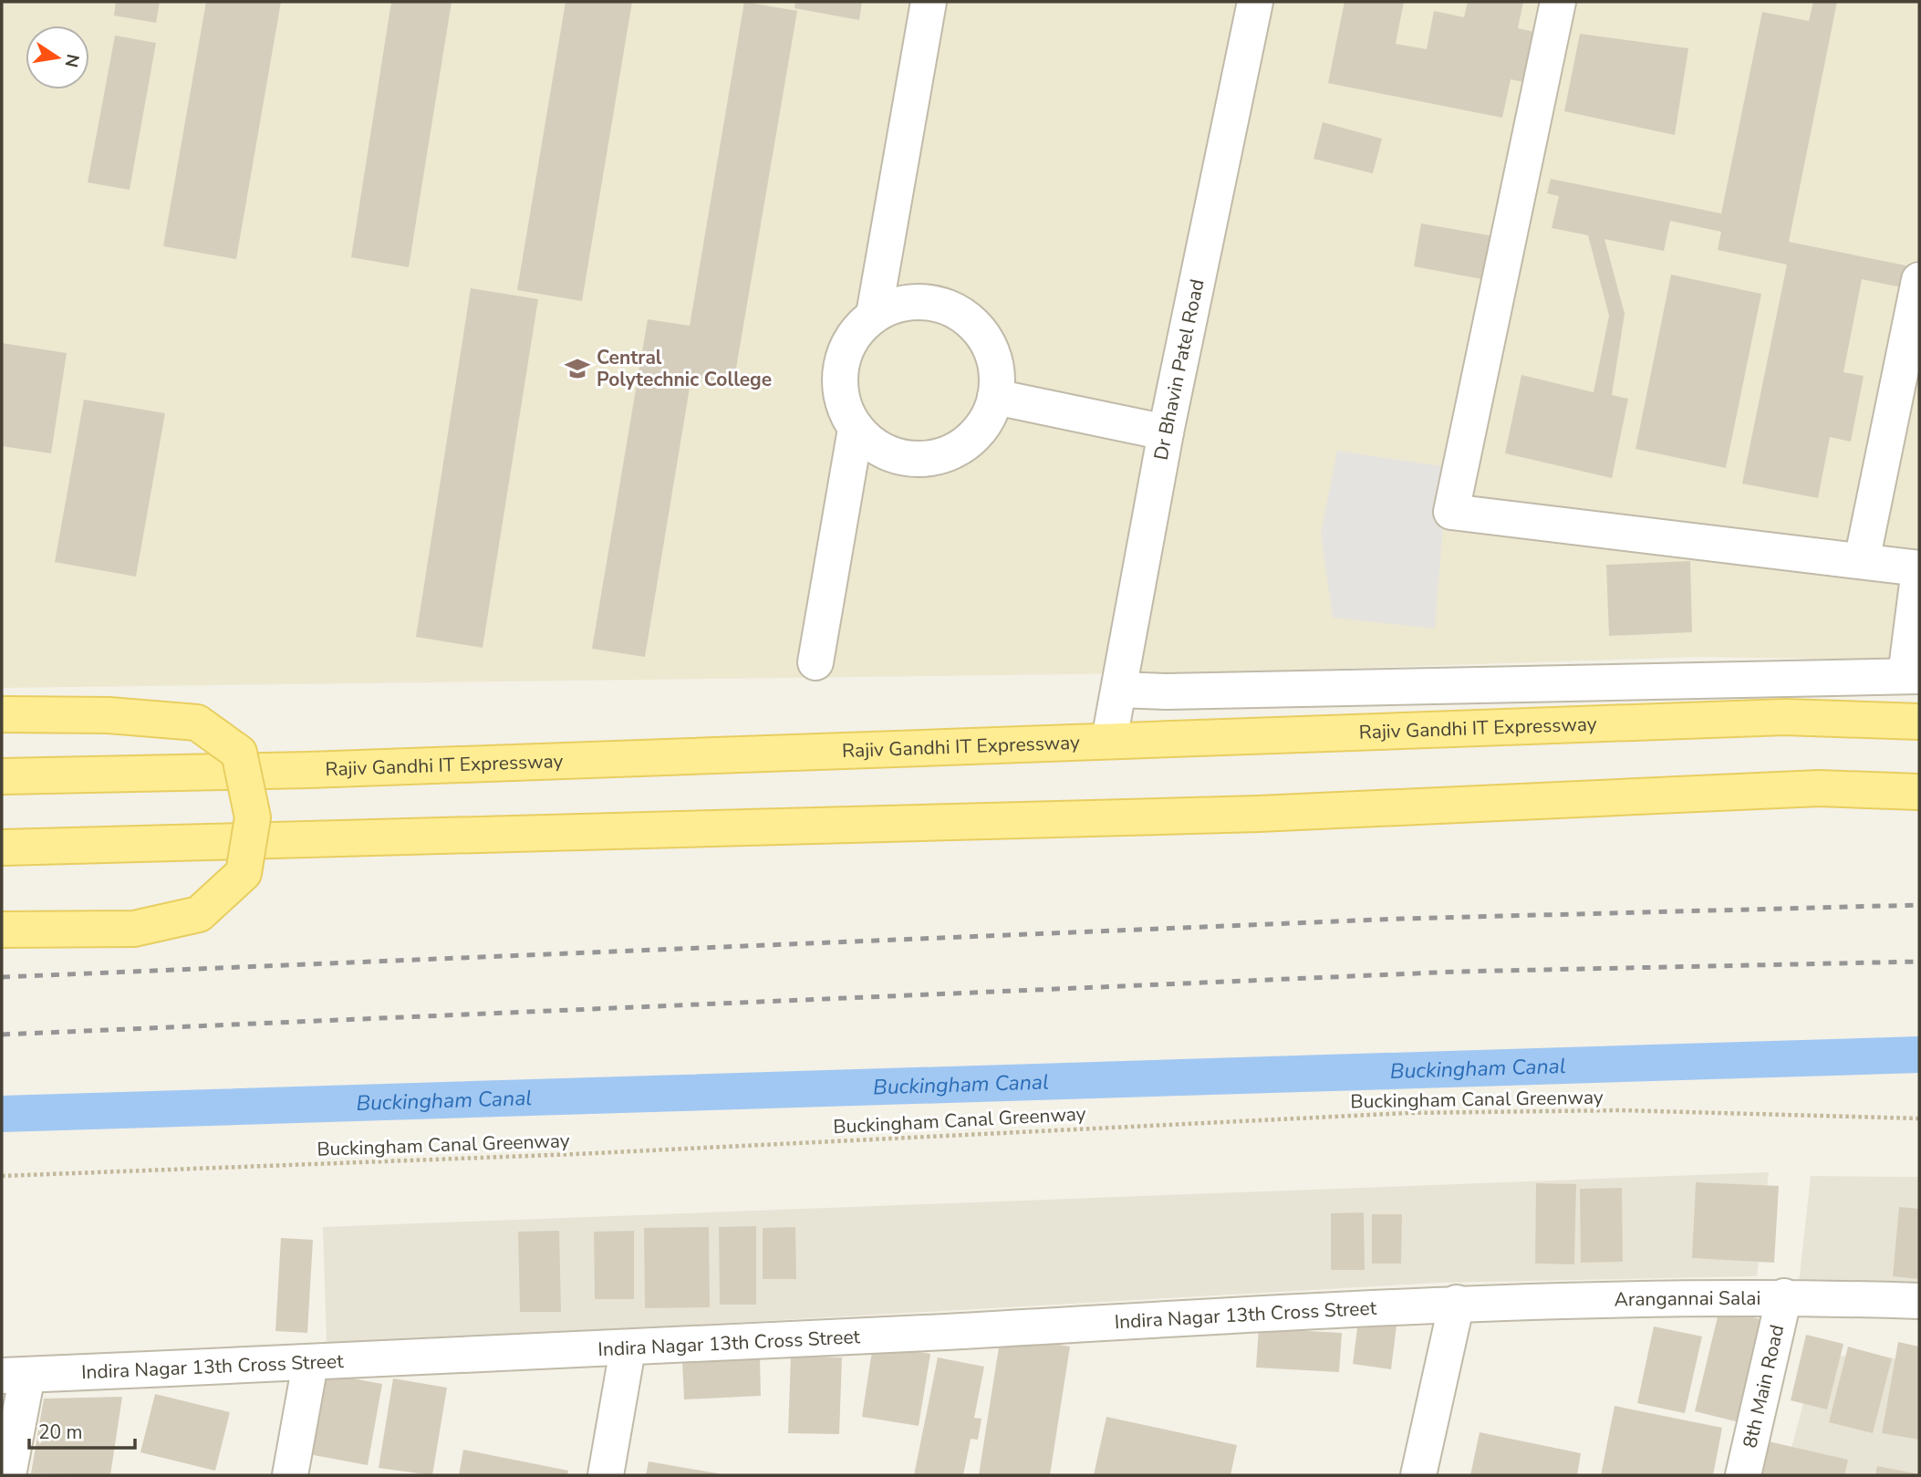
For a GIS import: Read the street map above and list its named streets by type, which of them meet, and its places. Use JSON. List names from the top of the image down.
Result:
{
  "streets": {
    "main road": ["Rajiv Gandhi IT Expressway"],
    "street": [
      "Dr Bhavin Patel Road",
      "Arangannai Salai",
      "Indira Nagar 13th Cross Street",
      "8th Main Road"
    ],
    "path": ["Buckingham Canal Greenway"]
  },
  "crossings": [
    ["Dr Bhavin Patel Road", "Rajiv Gandhi IT Expressway"],
    ["Arangannai Salai", "Indira Nagar 13th Cross Street"],
    ["Arangannai Salai", "8th Main Road"]
  ],
  "water": ["Buckingham Canal"],
  "places": {
    "school or university": ["Central Polytechnic College"]
  },
  "scale_bar": "20 m",
  "north": "right"
}
